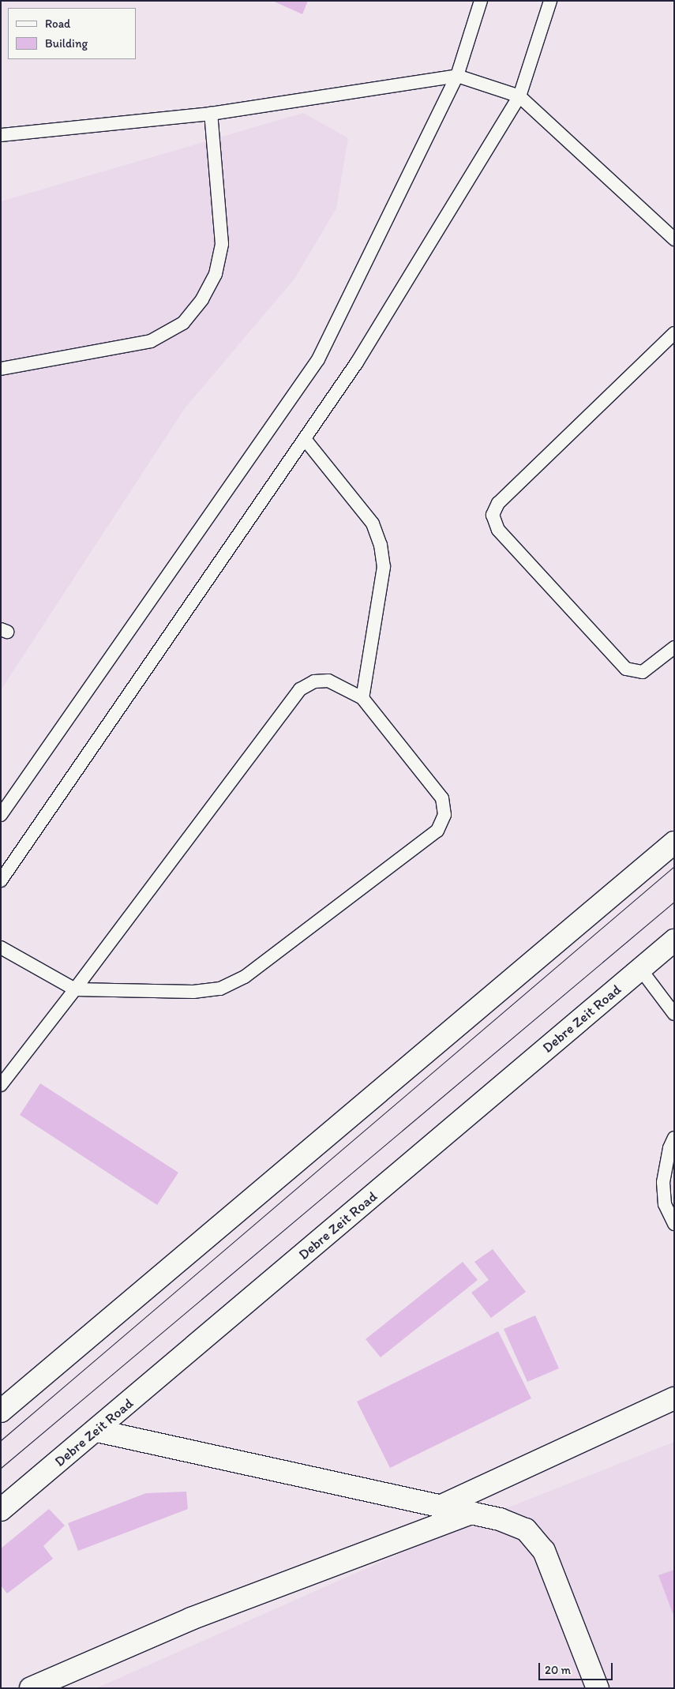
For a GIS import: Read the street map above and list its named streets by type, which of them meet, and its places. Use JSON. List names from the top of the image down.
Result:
{
  "streets": {
    "main road": ["Debre Zeit Road"]
  },
  "legend": ["Road", "Building"],
  "scale_bar": "20 m"
}
